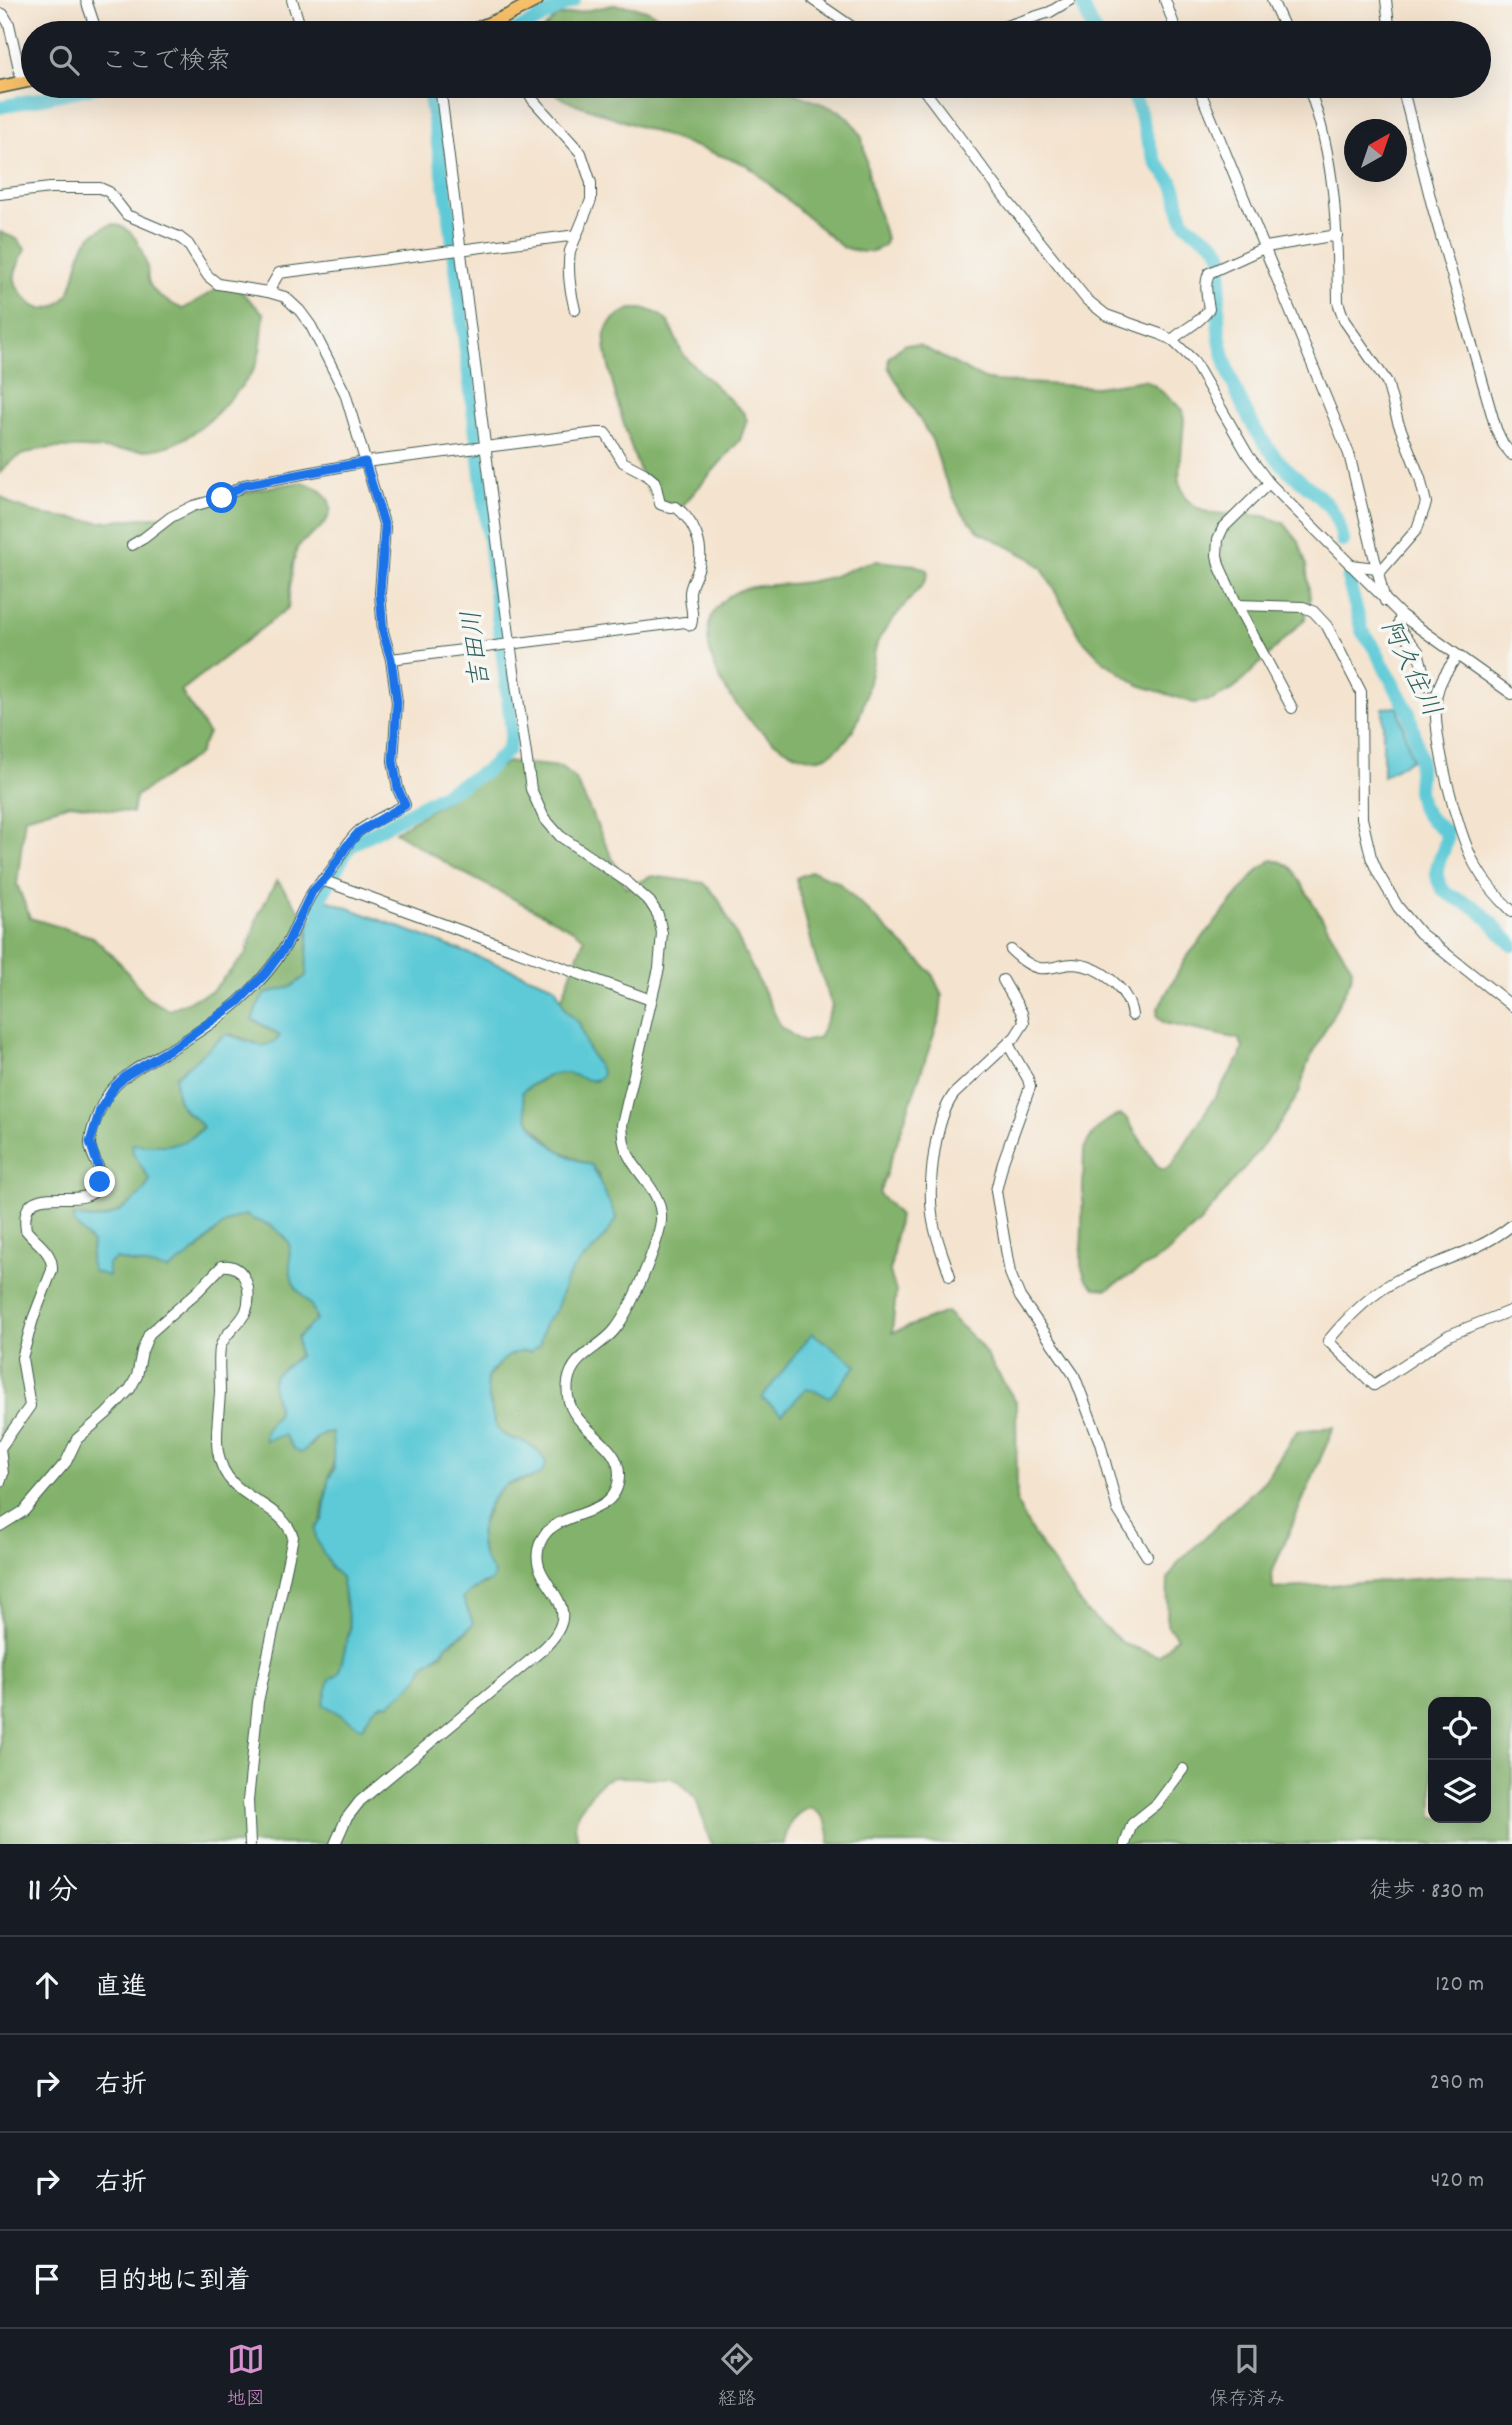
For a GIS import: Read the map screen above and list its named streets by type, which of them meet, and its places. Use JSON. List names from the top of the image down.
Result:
{
  "water": ["吉田川", "阿久住川"],
  "north": "top right",
  "page": {
    "search": "ここで検索",
    "heading": ["11 分", "徒歩 · 830 m"],
    "list": [
      ["直進", "120 m"],
      ["右折", "290 m"],
      ["右折", "420 m"],
      "目的地に到着"
    ],
    "nav": ["地図", "経路", "保存済み"]
  }
}
